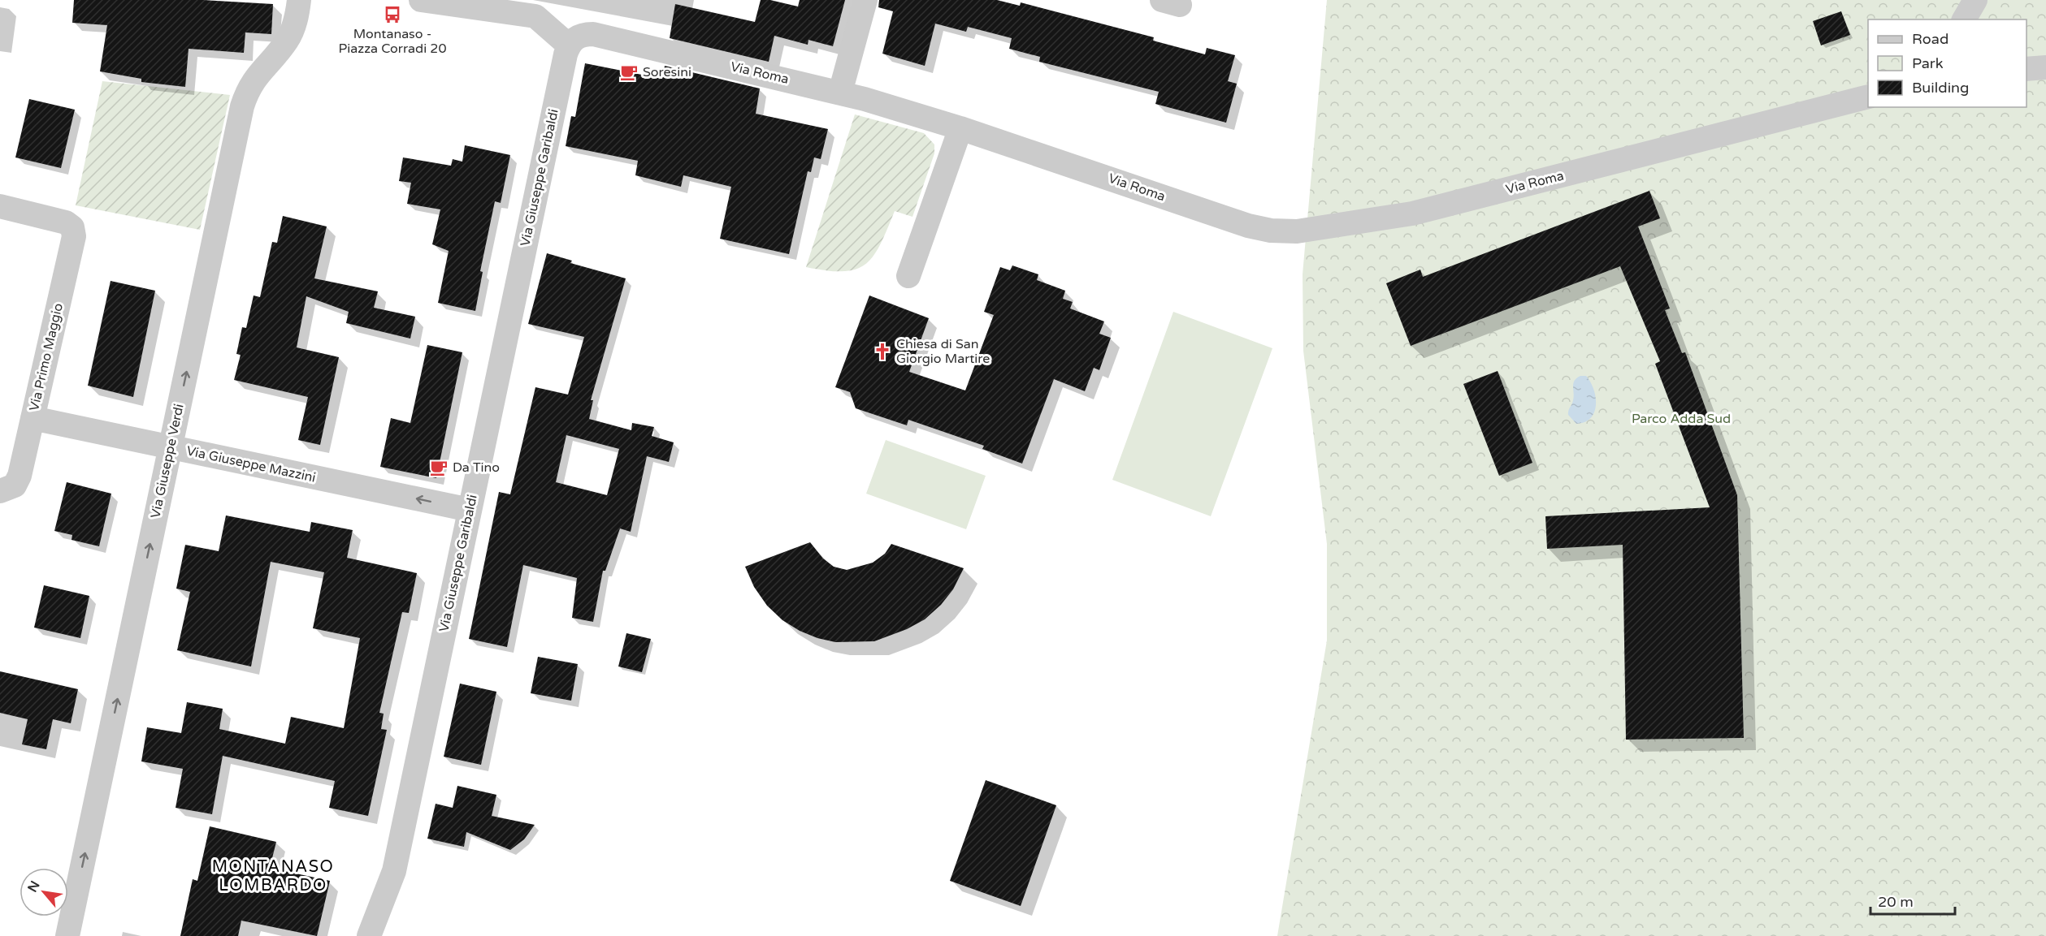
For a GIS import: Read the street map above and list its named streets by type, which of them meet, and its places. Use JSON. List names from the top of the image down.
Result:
{
  "streets": {
    "street": [
      "Via Roma",
      "Via Giuseppe Garibaldi",
      "Via Primo Maggio",
      "Via Giuseppe Verdi",
      "Via Giuseppe Mazzini"
    ]
  },
  "crossings": [
    ["Via Roma", "Via Giuseppe Garibaldi"],
    ["Via Giuseppe Garibaldi", "Via Giuseppe Mazzini"],
    ["Via Primo Maggio", "Via Giuseppe Mazzini"],
    ["Via Giuseppe Verdi", "Via Giuseppe Mazzini"]
  ],
  "one_way": ["Via Giuseppe Verdi", "Via Giuseppe Mazzini"],
  "districts": ["MONTANASO LOMBARDO"],
  "parks": ["Parco Adda Sud"],
  "places": {
    "bus stop": ["Montanaso - Piazza Corradi 20"],
    "cafe": ["Soresini", "Da Tino"],
    "church": ["Chiesa di San Giorgio Martire"]
  },
  "legend": ["Road", "Park", "Building"],
  "scale_bar": "20 m",
  "north": "top left"
}
